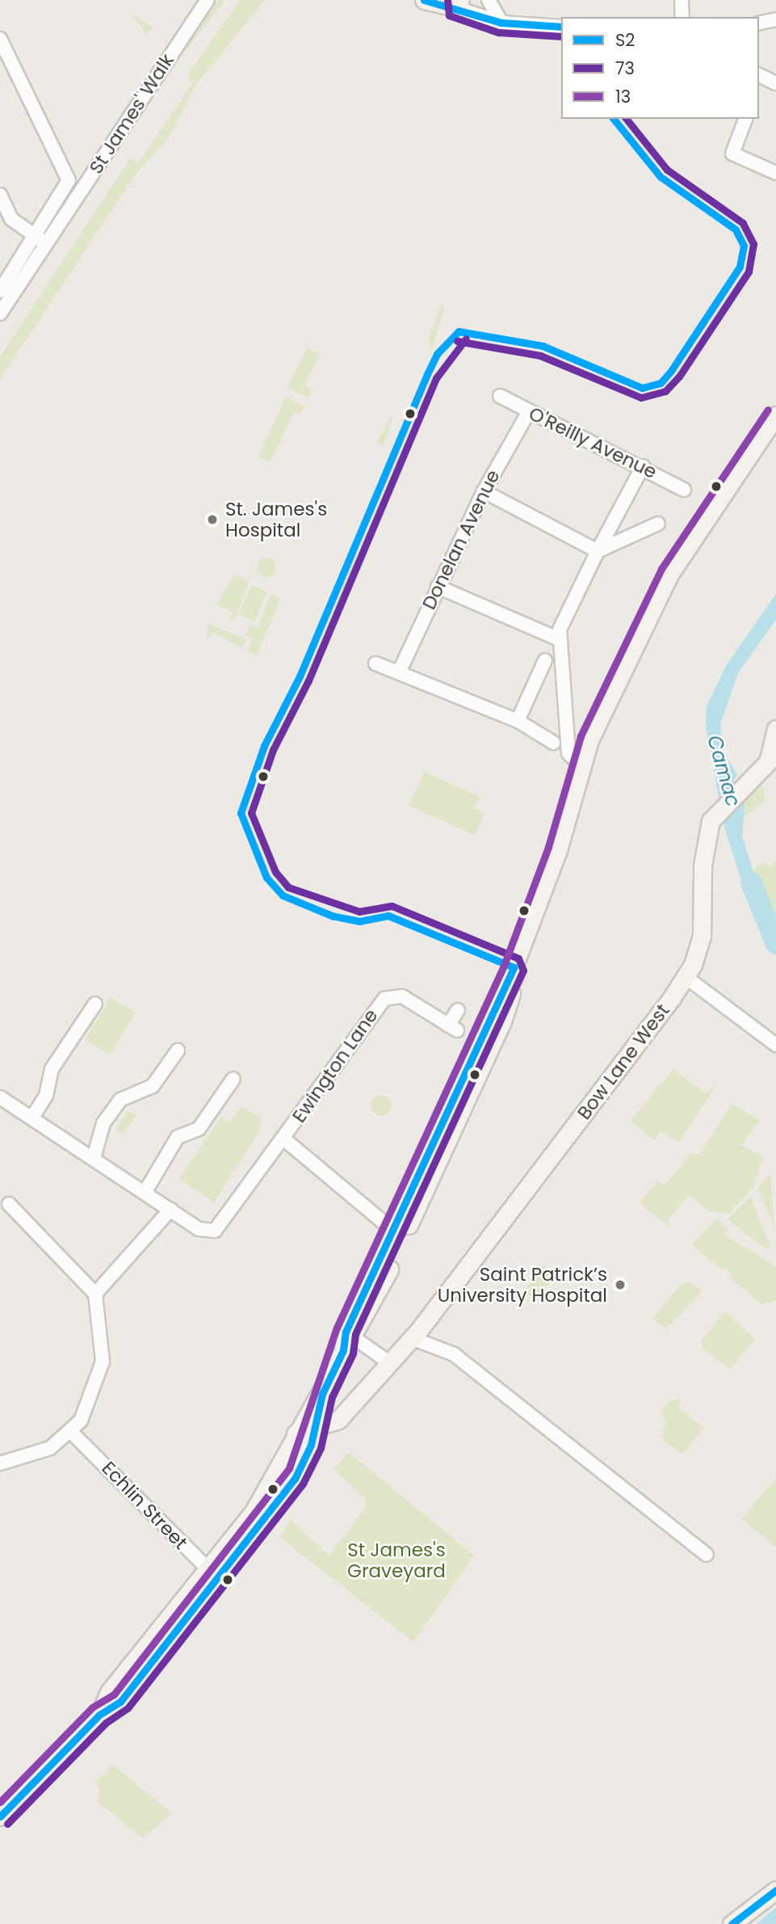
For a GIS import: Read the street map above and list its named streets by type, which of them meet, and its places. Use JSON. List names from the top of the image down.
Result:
{
  "streets": {
    "main road": ["Bow Lane West"],
    "street": [
      "St James' Walk",
      "O'Reilly Avenue",
      "Donelan Avenue",
      "Ewington Lane",
      "Echlin Street"
    ]
  },
  "crossings": [
    ["O'Reilly Avenue", "Donelan Avenue"]
  ],
  "water": ["Camac"],
  "parks": ["St James's Graveyard"],
  "places": ["St. James's Hospital", "Saint Patrick’s University Hospital"],
  "lines": ["transit line S2", "transit line 73", "transit line 13"],
  "legend": ["S2", "73", "13"]
}
